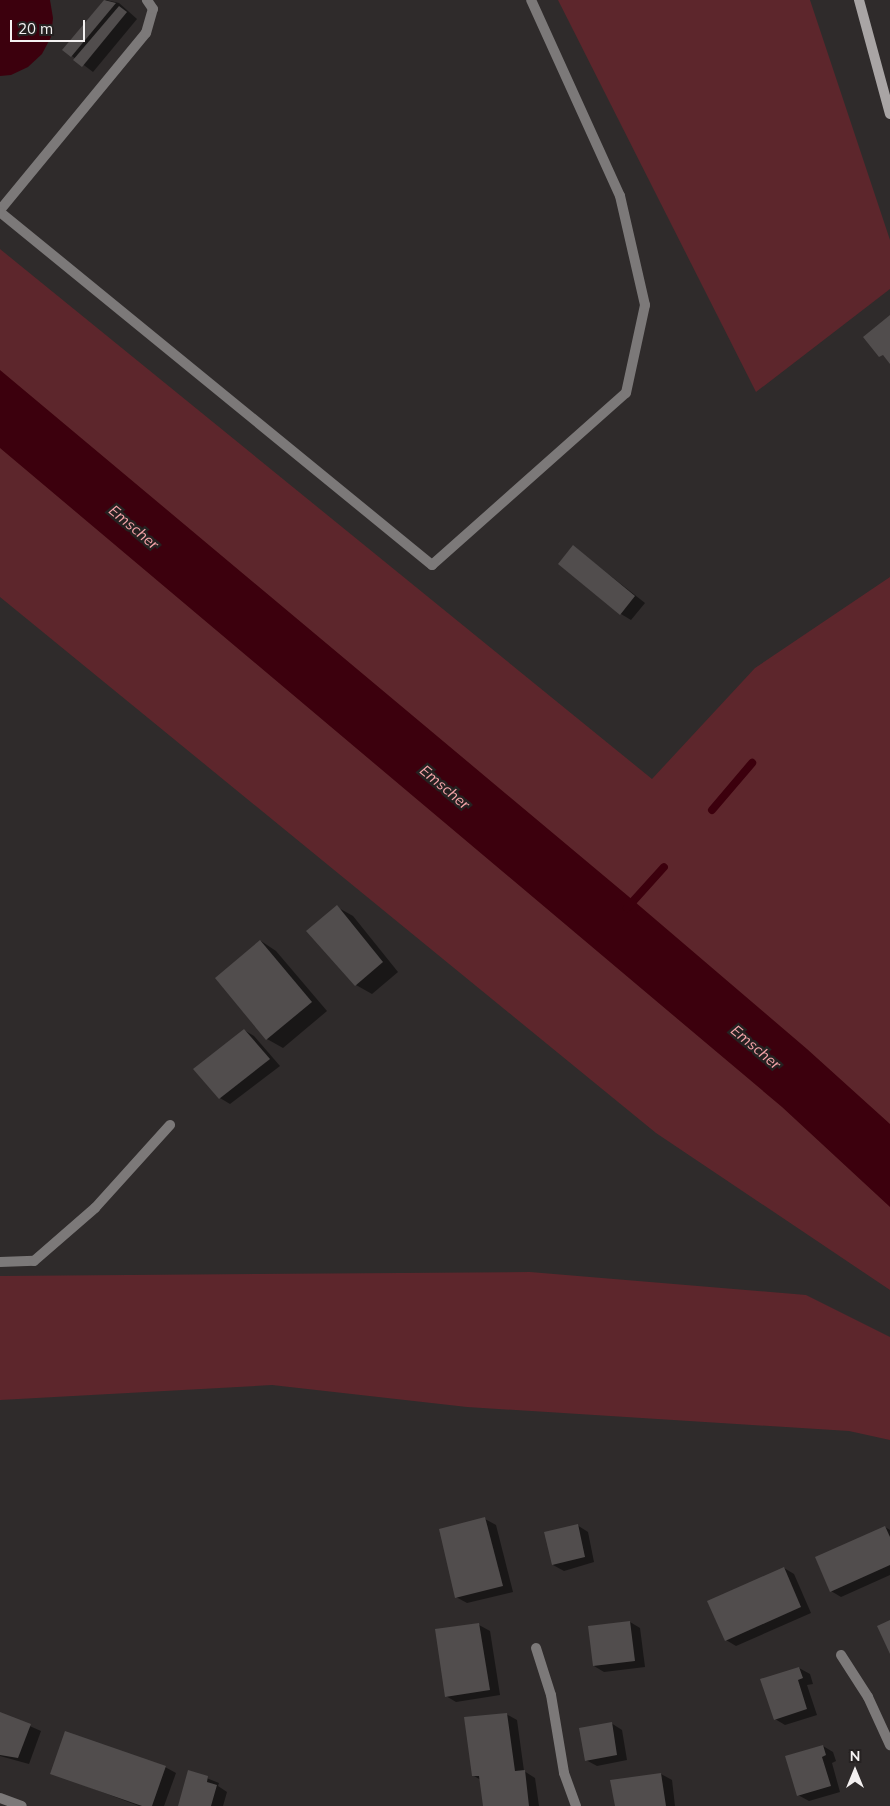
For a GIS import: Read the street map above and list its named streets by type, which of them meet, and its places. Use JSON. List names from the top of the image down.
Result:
{
  "water": ["Emscher"],
  "scale_bar": "20 m",
  "north": "top"
}
